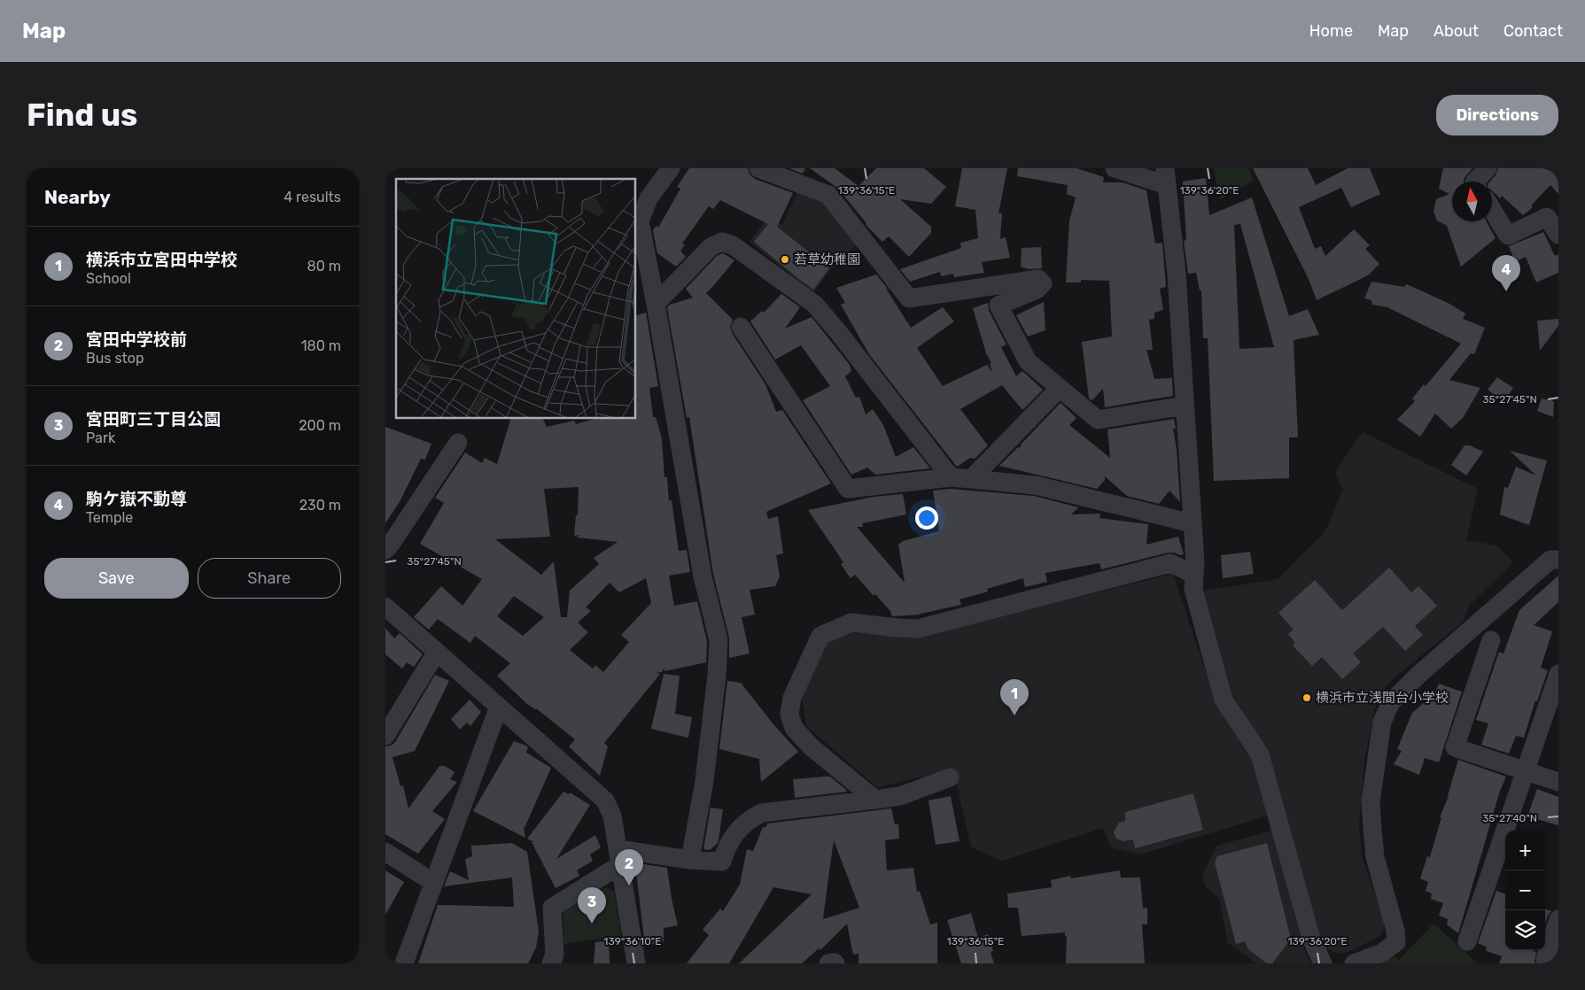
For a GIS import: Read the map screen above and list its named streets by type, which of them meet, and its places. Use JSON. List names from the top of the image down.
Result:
{
  "places": ["若草幼稚園", "横浜市立浅間台小学校"],
  "north": "top",
  "page": {
    "header": "Map",
    "nav": [
      "Home",
      "Map",
      "About",
      "Contact"
    ],
    "buttons": [
      "Directions",
      ["Save", "Share"]
    ],
    "title": "Find us",
    "heading": ["Nearby", "4 results"],
    "list": [
      {
        "mark": "1",
        "name": "横浜市立宮田中学校",
        "note": "School",
        "value": "80 m"
      },
      {
        "mark": "2",
        "name": "宮田中学校前",
        "note": "Bus stop",
        "value": "180 m"
      },
      {
        "mark": "3",
        "name": "宮田町三丁目公園",
        "note": "Park",
        "value": "200 m"
      },
      {
        "mark": "4",
        "name": "駒ケ嶽不動尊",
        "note": "Temple",
        "value": "230 m"
      }
    ],
    "pins": [
      "4",
      "1",
      "2",
      "3"
    ],
    "map_buttons": ["+", "−"]
  },
  "coordinates": [
    "139°36'15\"E",
    "139°36'20\"E",
    "35°27'45\"N",
    "35°27'40\"N",
    "139°36'10\"E"
  ]
}
